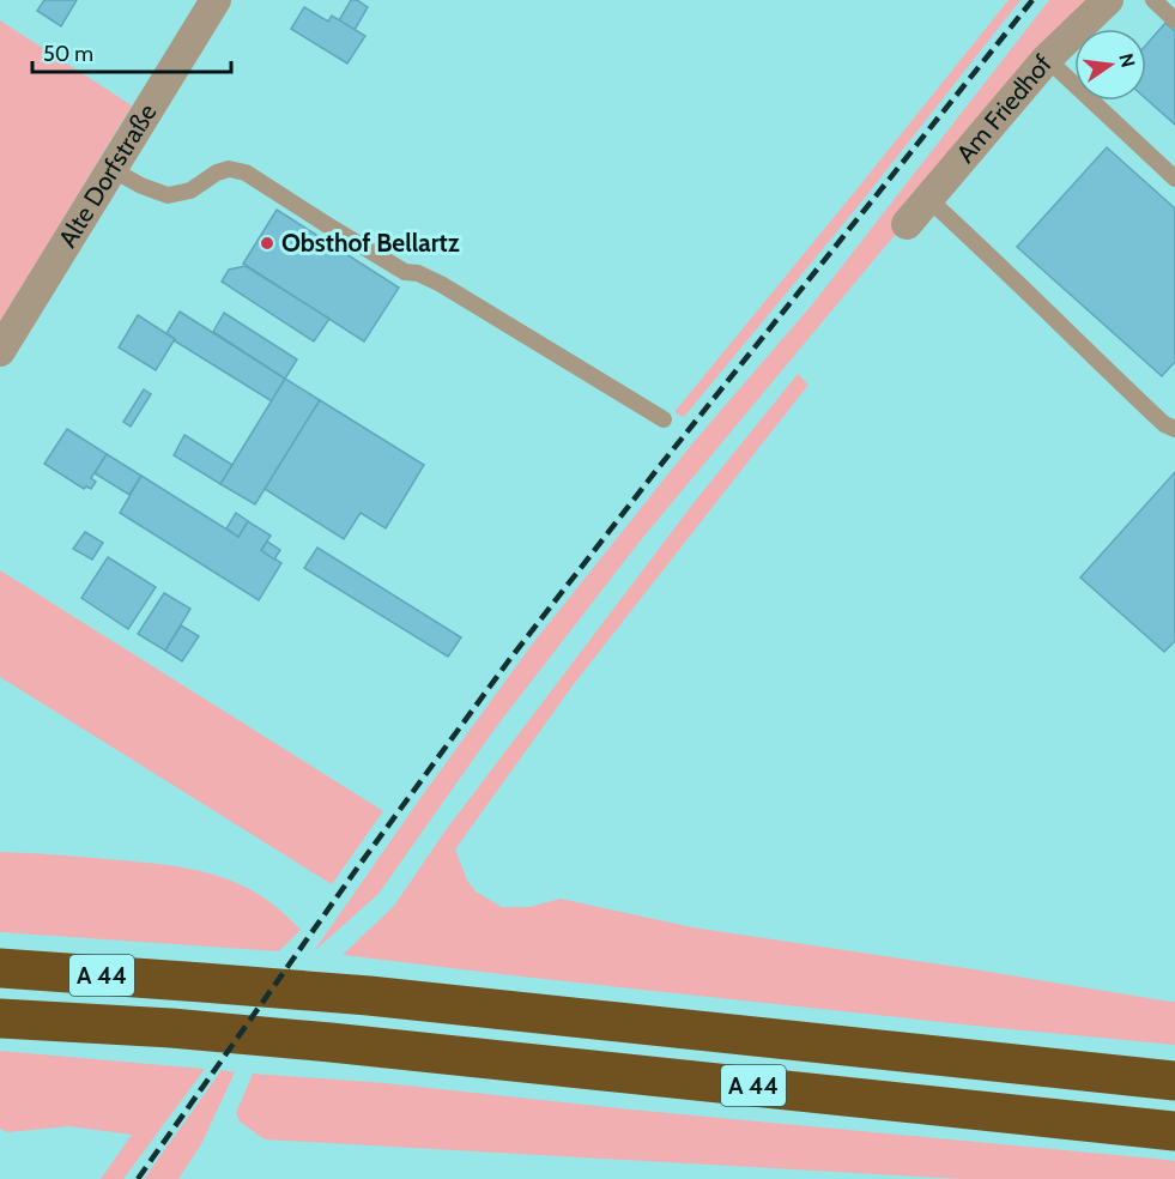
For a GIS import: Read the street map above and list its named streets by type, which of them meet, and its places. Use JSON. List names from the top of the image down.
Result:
{
  "streets": {
    "highway": ["A 44"],
    "street": ["Am Friedhof", "Alte Dorfstraße"]
  },
  "places": ["Obsthof Bellartz"],
  "scale_bar": "50 m",
  "north": "right"
}
